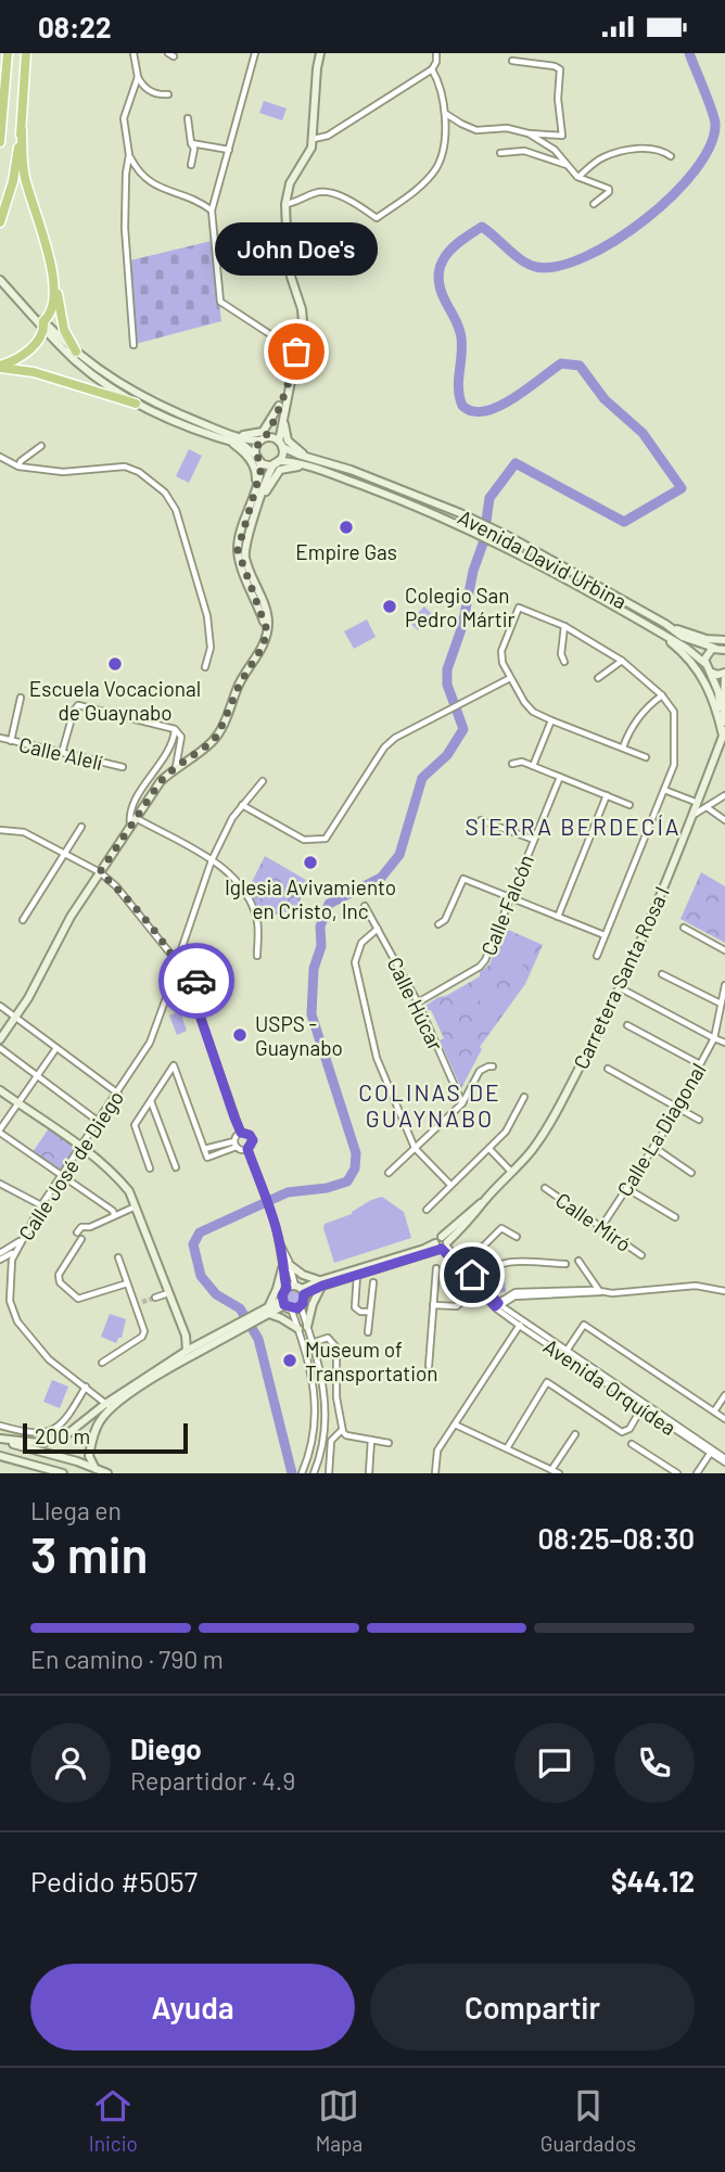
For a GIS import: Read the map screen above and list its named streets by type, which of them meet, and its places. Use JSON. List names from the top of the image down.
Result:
{
  "streets": {
    "street": [
      "Avenida David Urbina",
      "Calle Alelí",
      "Calle Falcón",
      "Carretera Santa Rosa I",
      "Calle Húcar",
      "Calle La Diagonal",
      "Calle José de Diego",
      "Calle Miró",
      "Avenida Orquídea"
    ]
  },
  "crossings": [
    ["Avenida David Urbina", "Carretera Santa Rosa I"],
    ["Calle Falcón", "Calle Húcar"],
    ["Carretera Santa Rosa I", "Avenida Orquídea"],
    ["Calle La Diagonal", "Calle Miró"]
  ],
  "districts": ["SIERRA BERDECÍA", "COLINAS DE GUAYNABO"],
  "places": [
    "John Doe's",
    "Empire Gas",
    "Colegio San Pedro Mártir",
    "Escuela Vocacional de Guaynabo",
    "Iglesia Avivamiento en Cristo, Inc",
    "USPS - Guaynabo",
    "Museum of Transportation"
  ],
  "scale_bar": "200 m",
  "page": {
    "status": "08:22",
    "bubble": "John Doe's",
    "scale": "200 m",
    "heading": ["3 min", "Llega en", "08:25–08:30"],
    "panel": [
      "Diego",
      "Repartidor · 4.9",
      "Pedido #5057",
      "$44.12"
    ],
    "bar": "En camino · 790 m",
    "buttons": ["Ayuda", "Compartir"],
    "tabs": ["Inicio", "Mapa", "Guardados"]
  }
}
